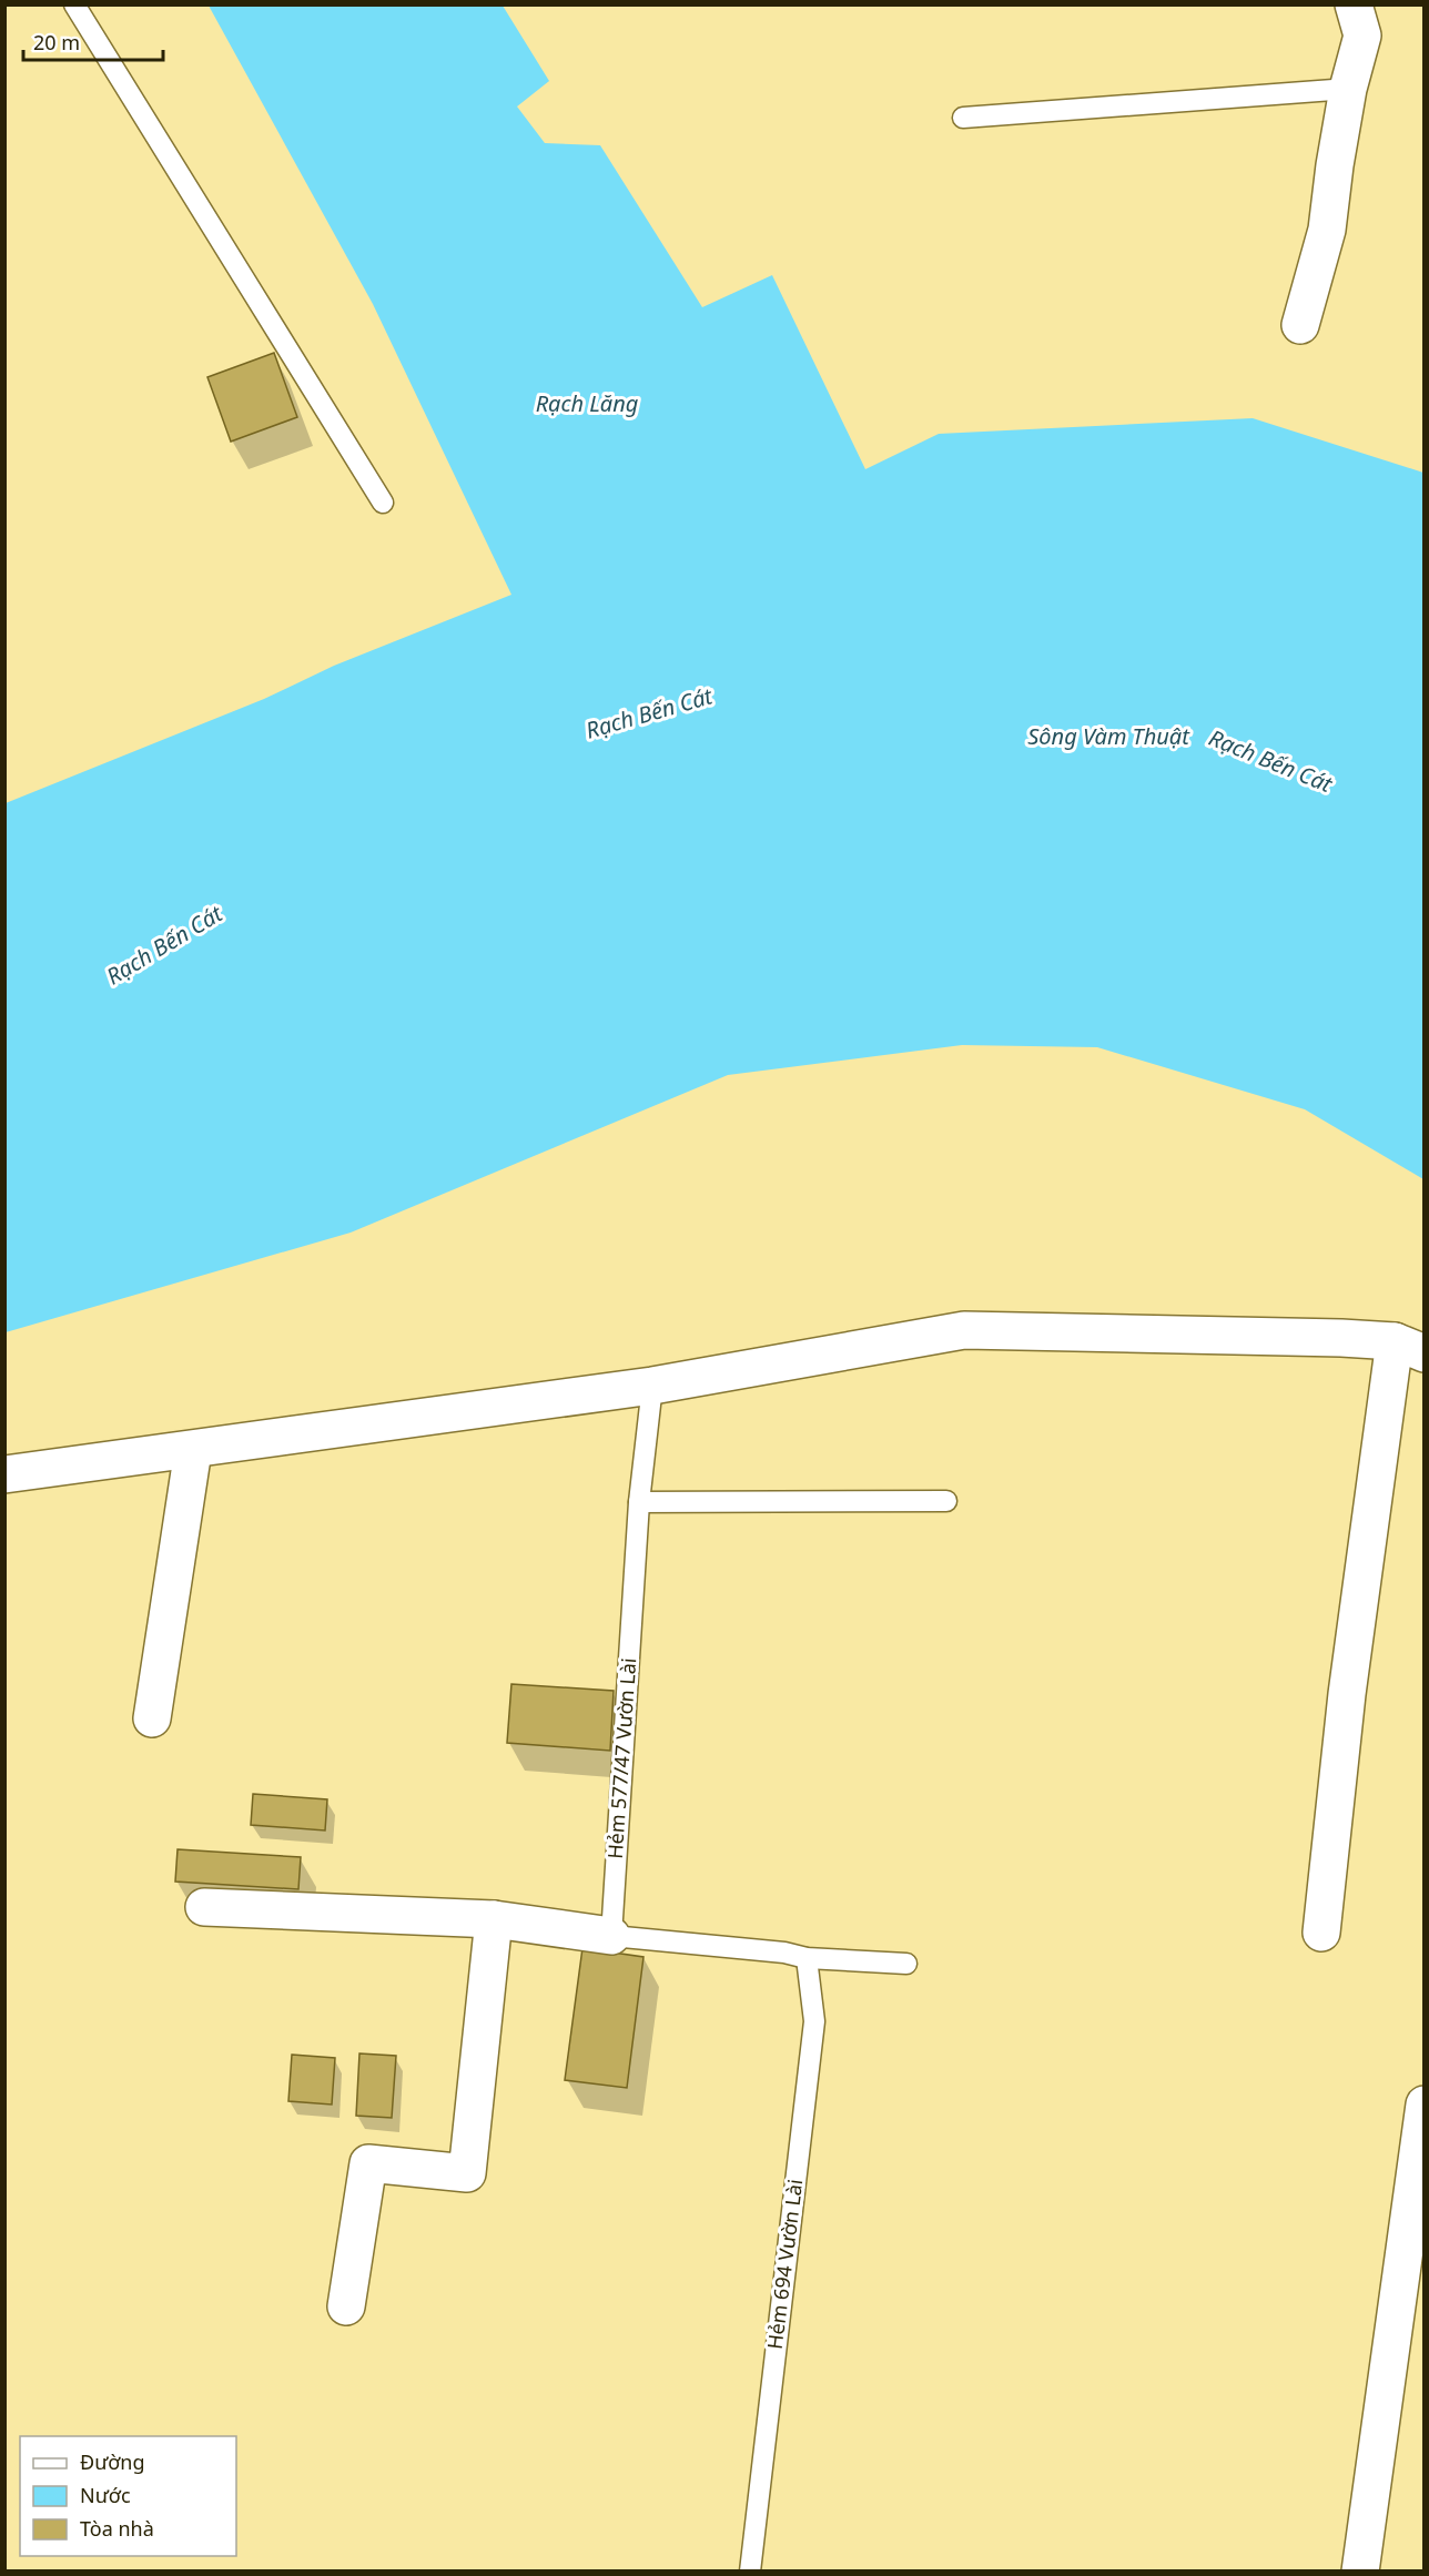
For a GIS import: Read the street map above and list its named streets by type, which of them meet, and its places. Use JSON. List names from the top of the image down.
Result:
{
  "streets": {
    "lane": ["Hẻm 577/47 Vườn Lài", "Hẻm 694 Vườn Lài"]
  },
  "water": ["Rạch Lăng", "Rạch Bến Cát", "Sông Vàm Thuật"],
  "legend": ["Đường", "Nước", "Tòa nhà"],
  "scale_bar": "20 m"
}
